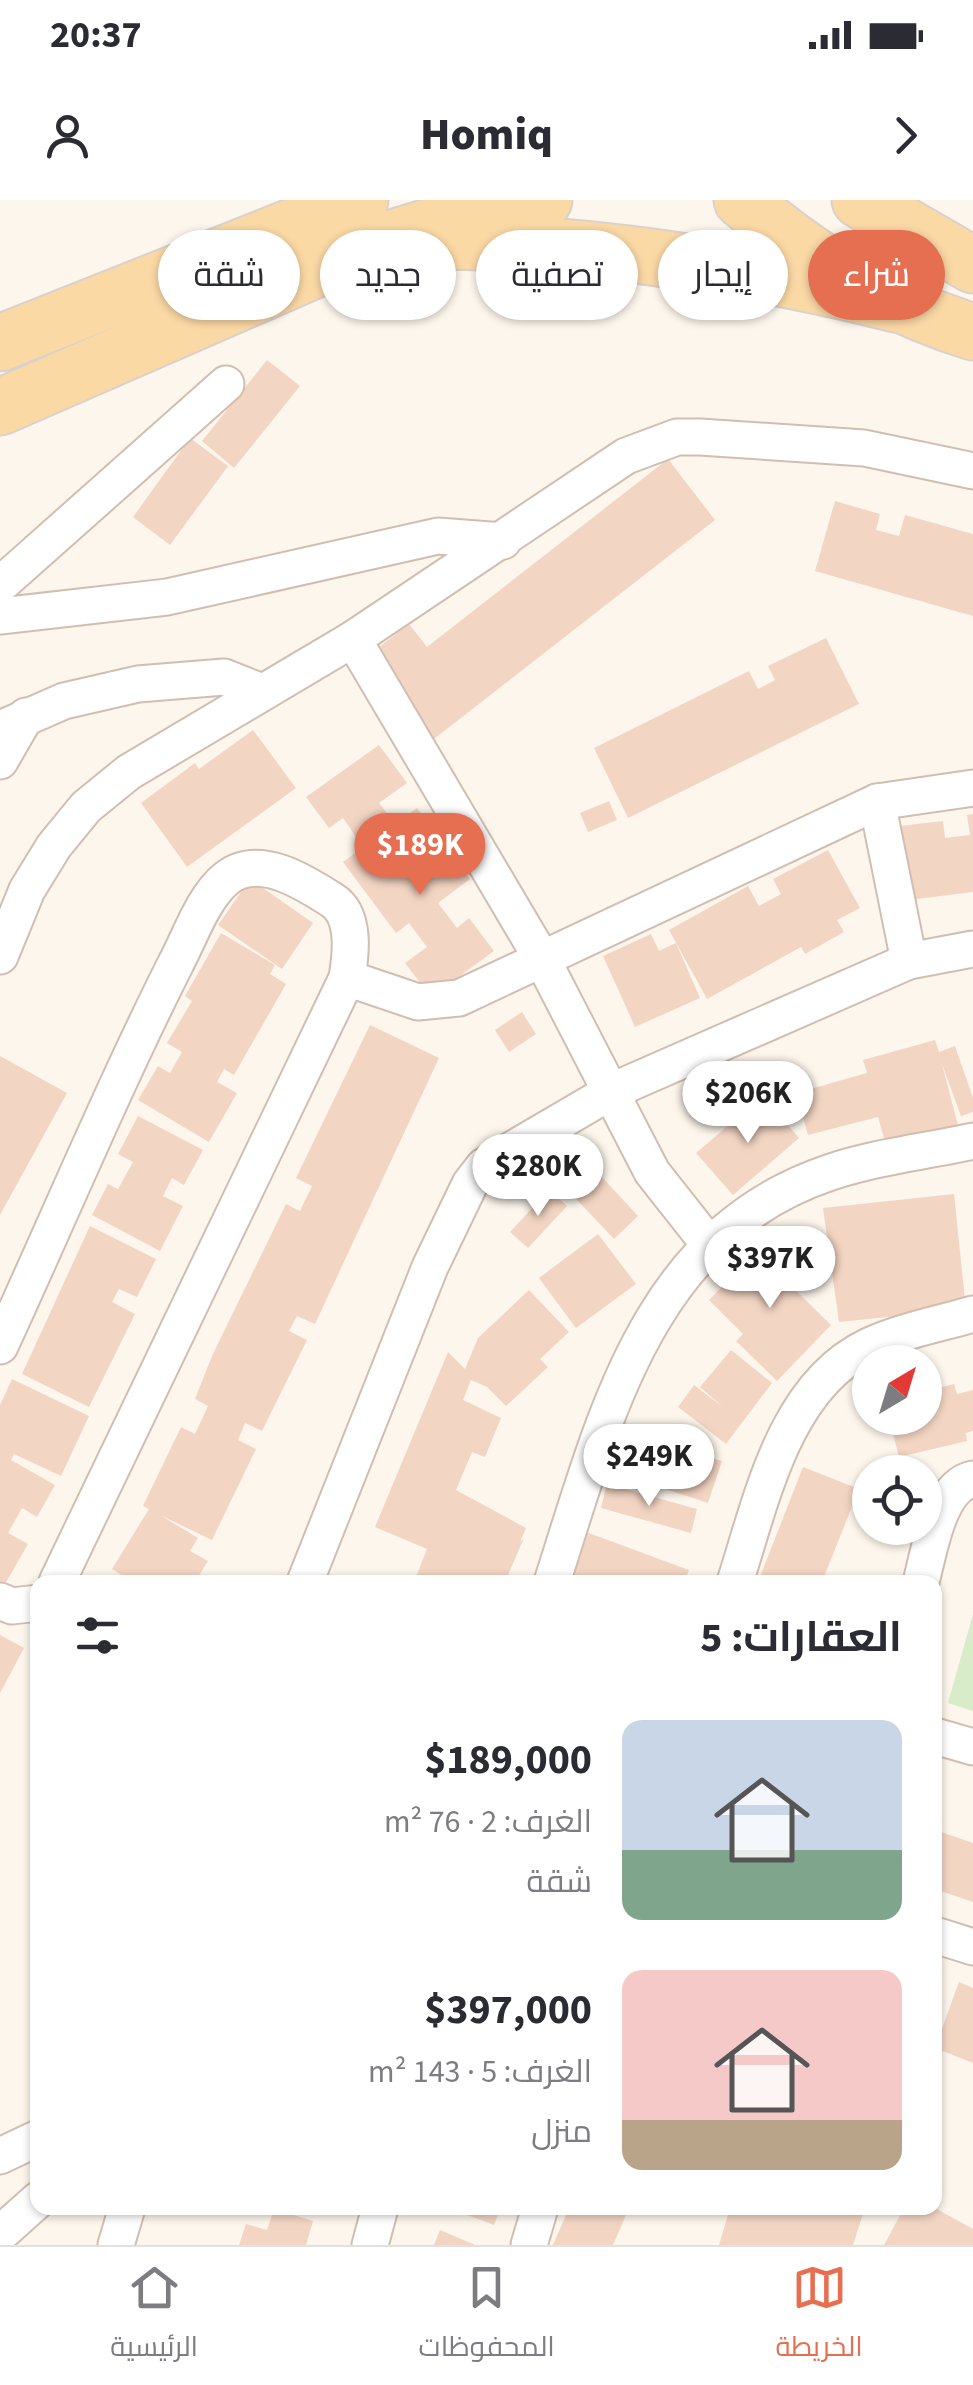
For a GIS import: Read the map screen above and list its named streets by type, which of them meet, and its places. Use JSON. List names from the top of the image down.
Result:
{
  "north": "top right",
  "page": {
    "status": "20:37",
    "header": "Homiq",
    "chip": [
      "شراء",
      "إيجار",
      "تصفية",
      "جديد",
      "شقة"
    ],
    "price": [
      "$189K",
      "$206K",
      "$280K",
      "$397K",
      "$249K"
    ],
    "heading": "العقارات: 5",
    "list": [
      {
        "name": "$189,000",
        "note": "الغرف: 2 · 76 m² · شقة"
      },
      {
        "name": "$397,000",
        "note": "الغرف: 5 · 143 m² · منزل"
      }
    ],
    "tabs": ["الخريطة", "المحفوظات", "الرئيسية"]
  }
}
